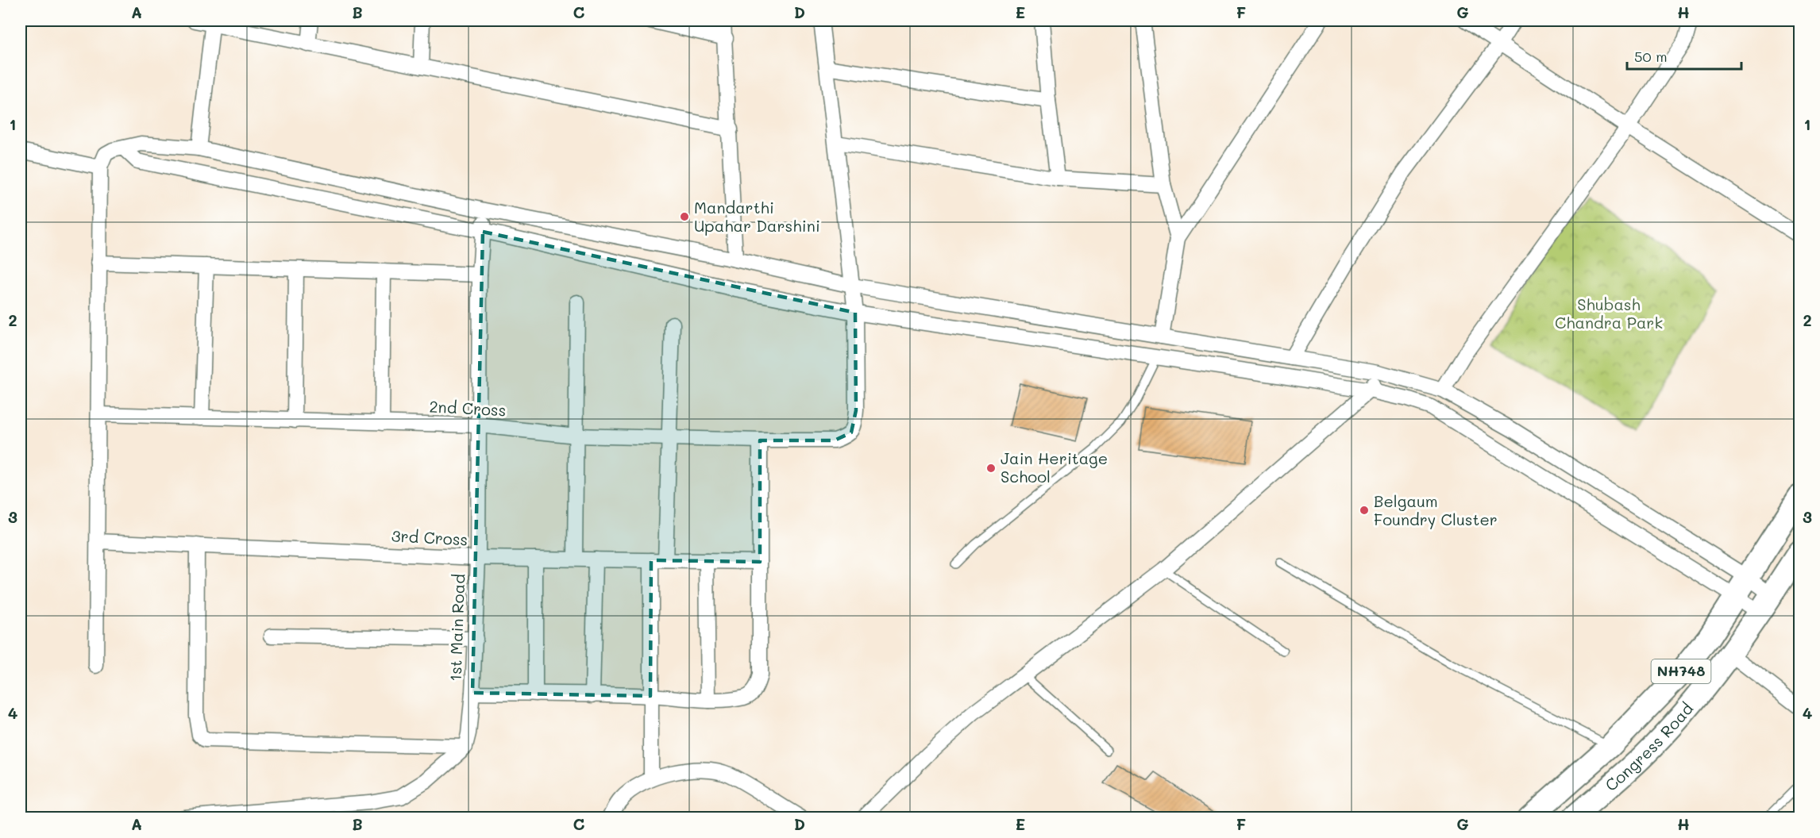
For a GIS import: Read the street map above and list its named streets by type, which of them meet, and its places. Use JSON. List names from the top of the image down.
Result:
{
  "streets": {
    "highway": ["NH748", "Congress Road"],
    "street": ["2nd Cross", "3rd Cross", "1st Main Road"]
  },
  "crossings": [
    ["2nd Cross", "1st Main Road"],
    ["3rd Cross", "1st Main Road"]
  ],
  "parks": ["Shubash Chandra Park"],
  "places": ["Mandarthi Upahar Darshini", "Jain Heritage School", "Belgaum Foundry Cluster"],
  "scale_bar": "50 m",
  "grid": {
    "columns": [
      "A",
      "B",
      "C",
      "D",
      "E",
      "F",
      "G",
      "H"
    ],
    "rows": [
      "1",
      "2",
      "3",
      "4"
    ]
  }
}
